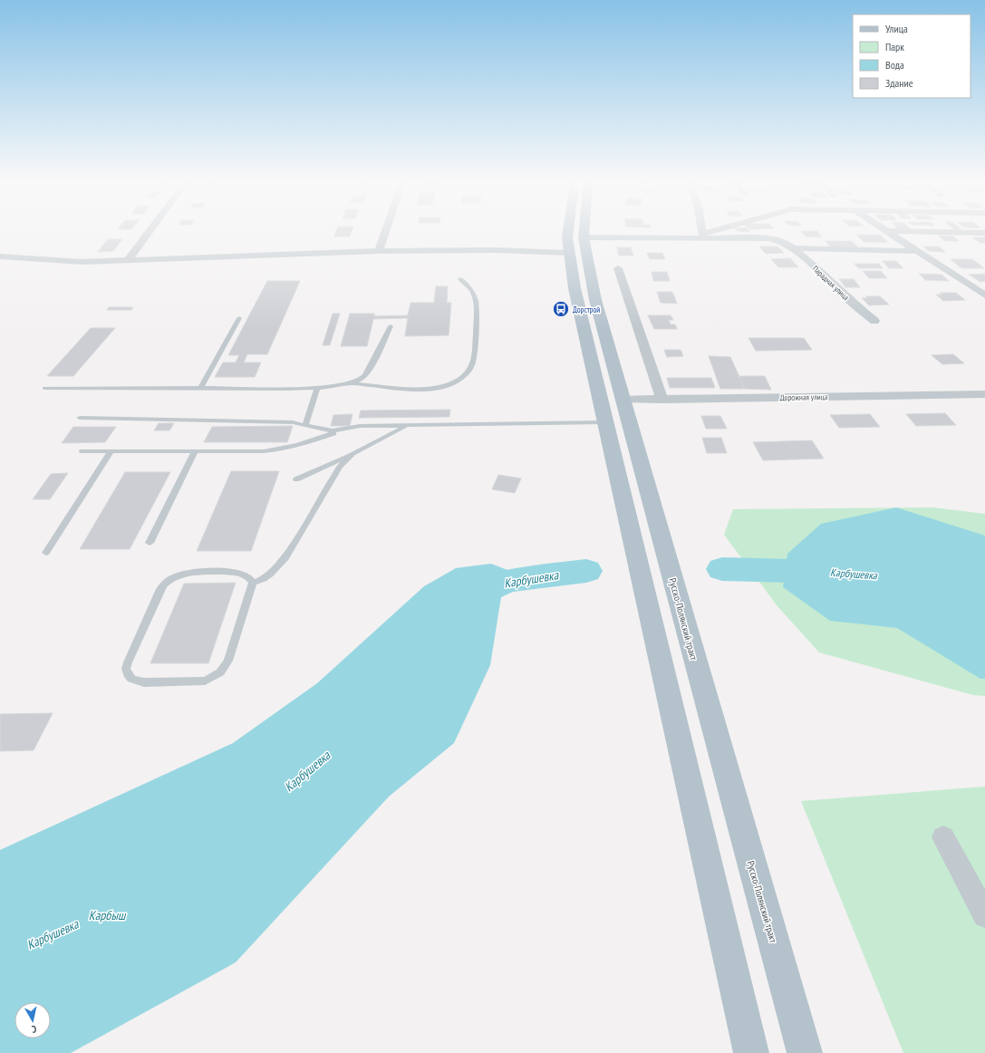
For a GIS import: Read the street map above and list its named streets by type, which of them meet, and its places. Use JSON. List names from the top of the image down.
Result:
{
  "streets": {
    "main road": ["Русско-Полянский тракт"],
    "street": ["Парадная улица", "Дорожная улица"]
  },
  "crossings": [
    ["Парадная улица", "Русско-Полянский тракт"],
    ["Дорожная улица", "Русско-Полянский тракт"]
  ],
  "water": ["Карбушевка", "Карбыш"],
  "places": {
    "bus stop": ["Дорстрой"]
  },
  "legend": [
    "Улица",
    "Парк",
    "Вода",
    "Здание"
  ],
  "north": "bottom"
}
